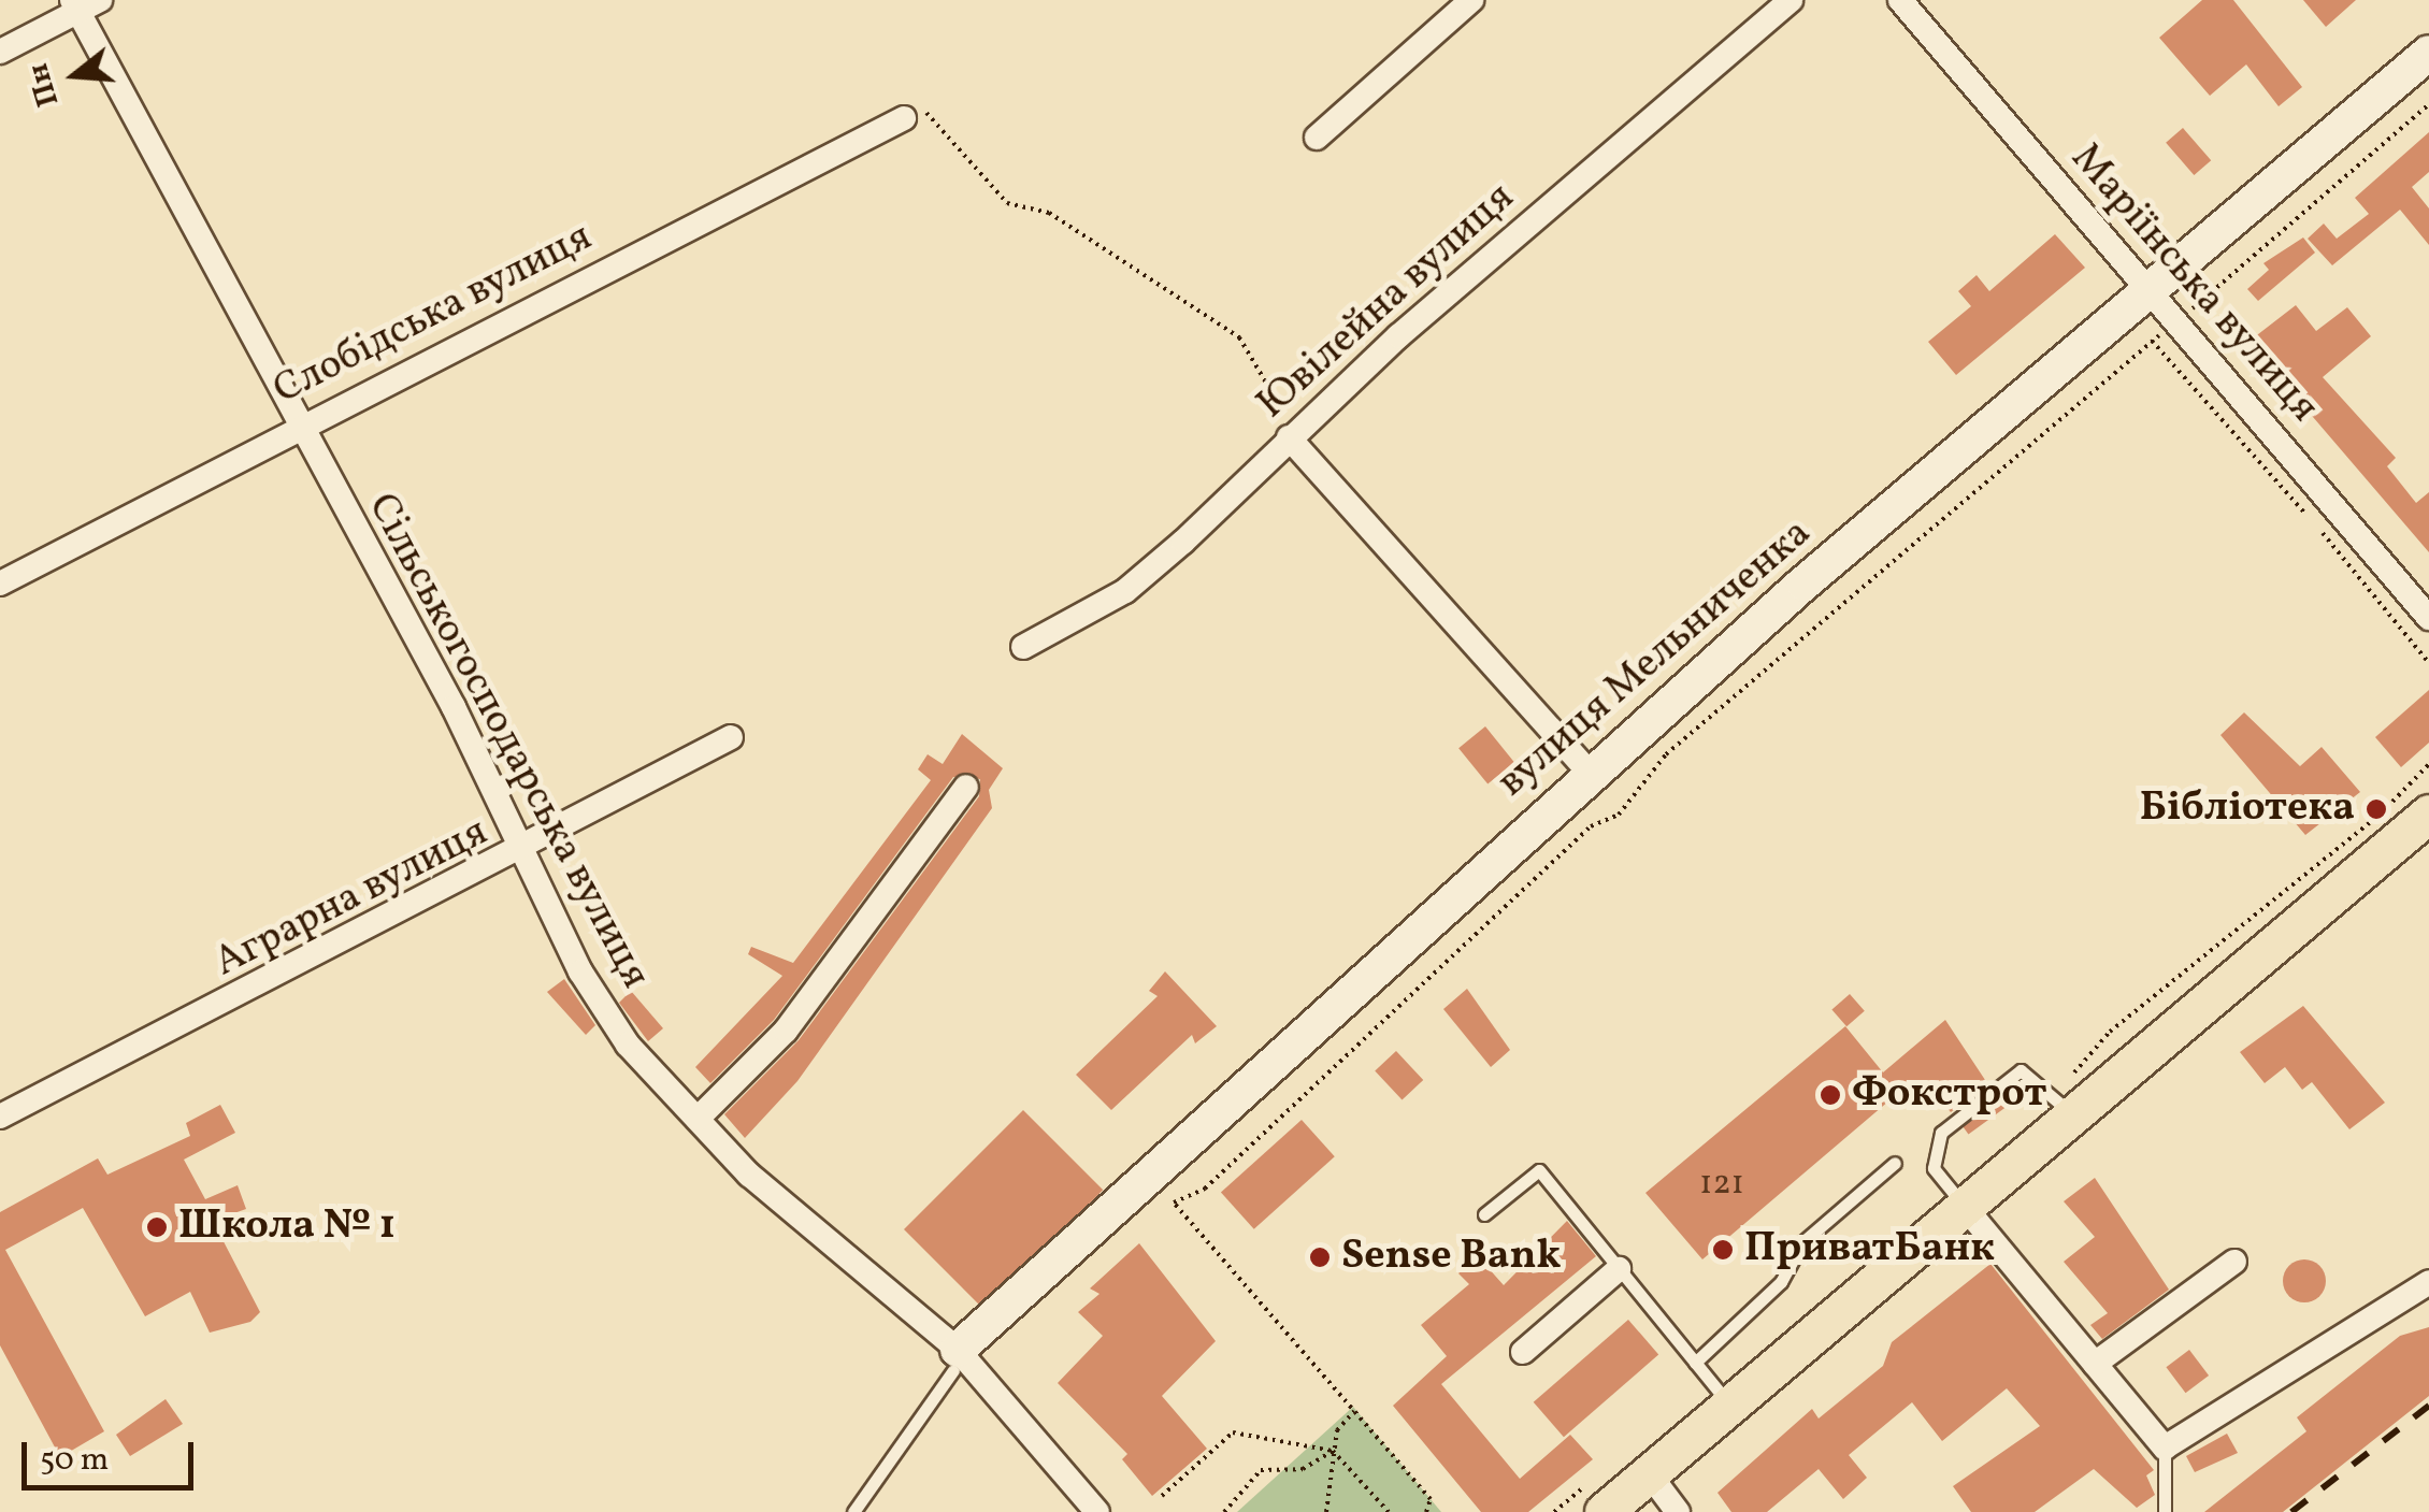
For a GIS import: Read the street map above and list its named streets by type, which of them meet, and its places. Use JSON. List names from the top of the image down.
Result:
{
  "streets": {
    "street": [
      "Маріїнська вулиця",
      "Ювілейна вулиця",
      "Слобідська вулиця",
      "вулиця Мельниченка",
      "Сільськогосподарська вулиця",
      "Аграрна вулиця"
    ]
  },
  "crossings": [
    ["Маріїнська вулиця", "вулиця Мельниченка"],
    ["Слобідська вулиця", "Сільськогосподарська вулиця"],
    ["вулиця Мельниченка", "Сільськогосподарська вулиця"],
    ["Сільськогосподарська вулиця", "Аграрна вулиця"]
  ],
  "places": [
    "Бібліотека",
    "Фокстрот",
    "Школа № 1",
    "ПриватБанк",
    "Sense Bank"
  ],
  "house_numbers": ["121"],
  "scale_bar": "50 m",
  "north": "left"
}
